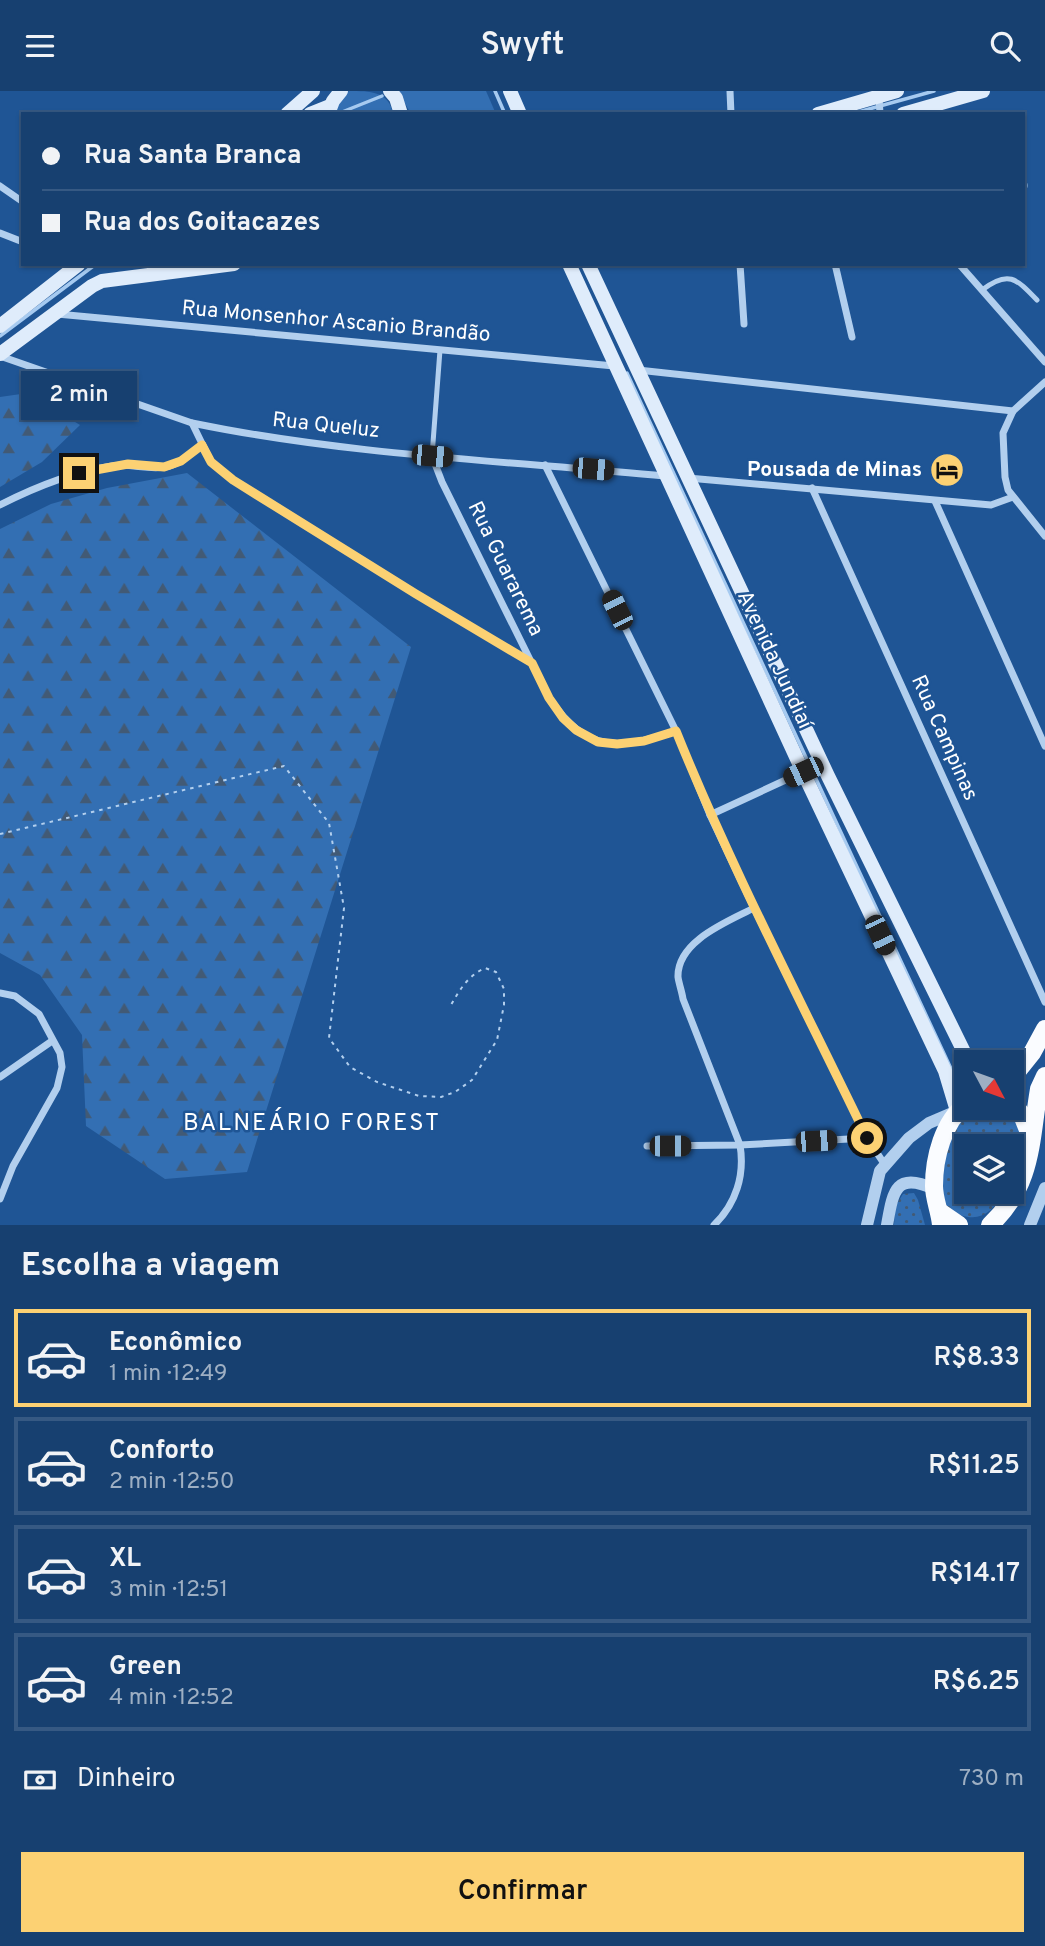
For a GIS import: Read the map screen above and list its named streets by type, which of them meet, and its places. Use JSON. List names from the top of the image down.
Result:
{
  "streets": {
    "main road": ["Avenida Jundiaí"],
    "street": [
      "Rua Monsenhor Ascanio Brandão",
      "Rua Queluz",
      "Rua Guararema",
      "Rua Campinas"
    ]
  },
  "crossings": [
    ["Rua Monsenhor Ascanio Brandão", "Rua Guararema"],
    ["Rua Monsenhor Ascanio Brandão", "Avenida Jundiaí"],
    ["Rua Queluz", "Rua Guararema"],
    ["Rua Queluz", "Avenida Jundiaí"]
  ],
  "districts": ["BALNEÁRIO FOREST"],
  "places": {
    "hotel": ["Pousada de Minas"]
  },
  "north": "bottom right",
  "page": {
    "header": "Swyft",
    "banner": ["Rua Santa Branca", "Rua dos Goitacazes"],
    "bubble": "2 min",
    "heading": "Escolha a viagem",
    "list": [
      {
        "name": "Econômico",
        "note": "1 min · 12:49",
        "value": "R$8.33"
      },
      {
        "name": "Conforto",
        "note": "2 min · 12:50",
        "value": "R$11.25"
      },
      {
        "name": "XL",
        "note": "3 min · 12:51",
        "value": "R$14.17"
      },
      {
        "name": "Green",
        "note": "4 min · 12:52",
        "value": "R$6.25"
      }
    ],
    "pay": ["Dinheiro", "730 m"],
    "buttons": "Confirmar"
  }
}
